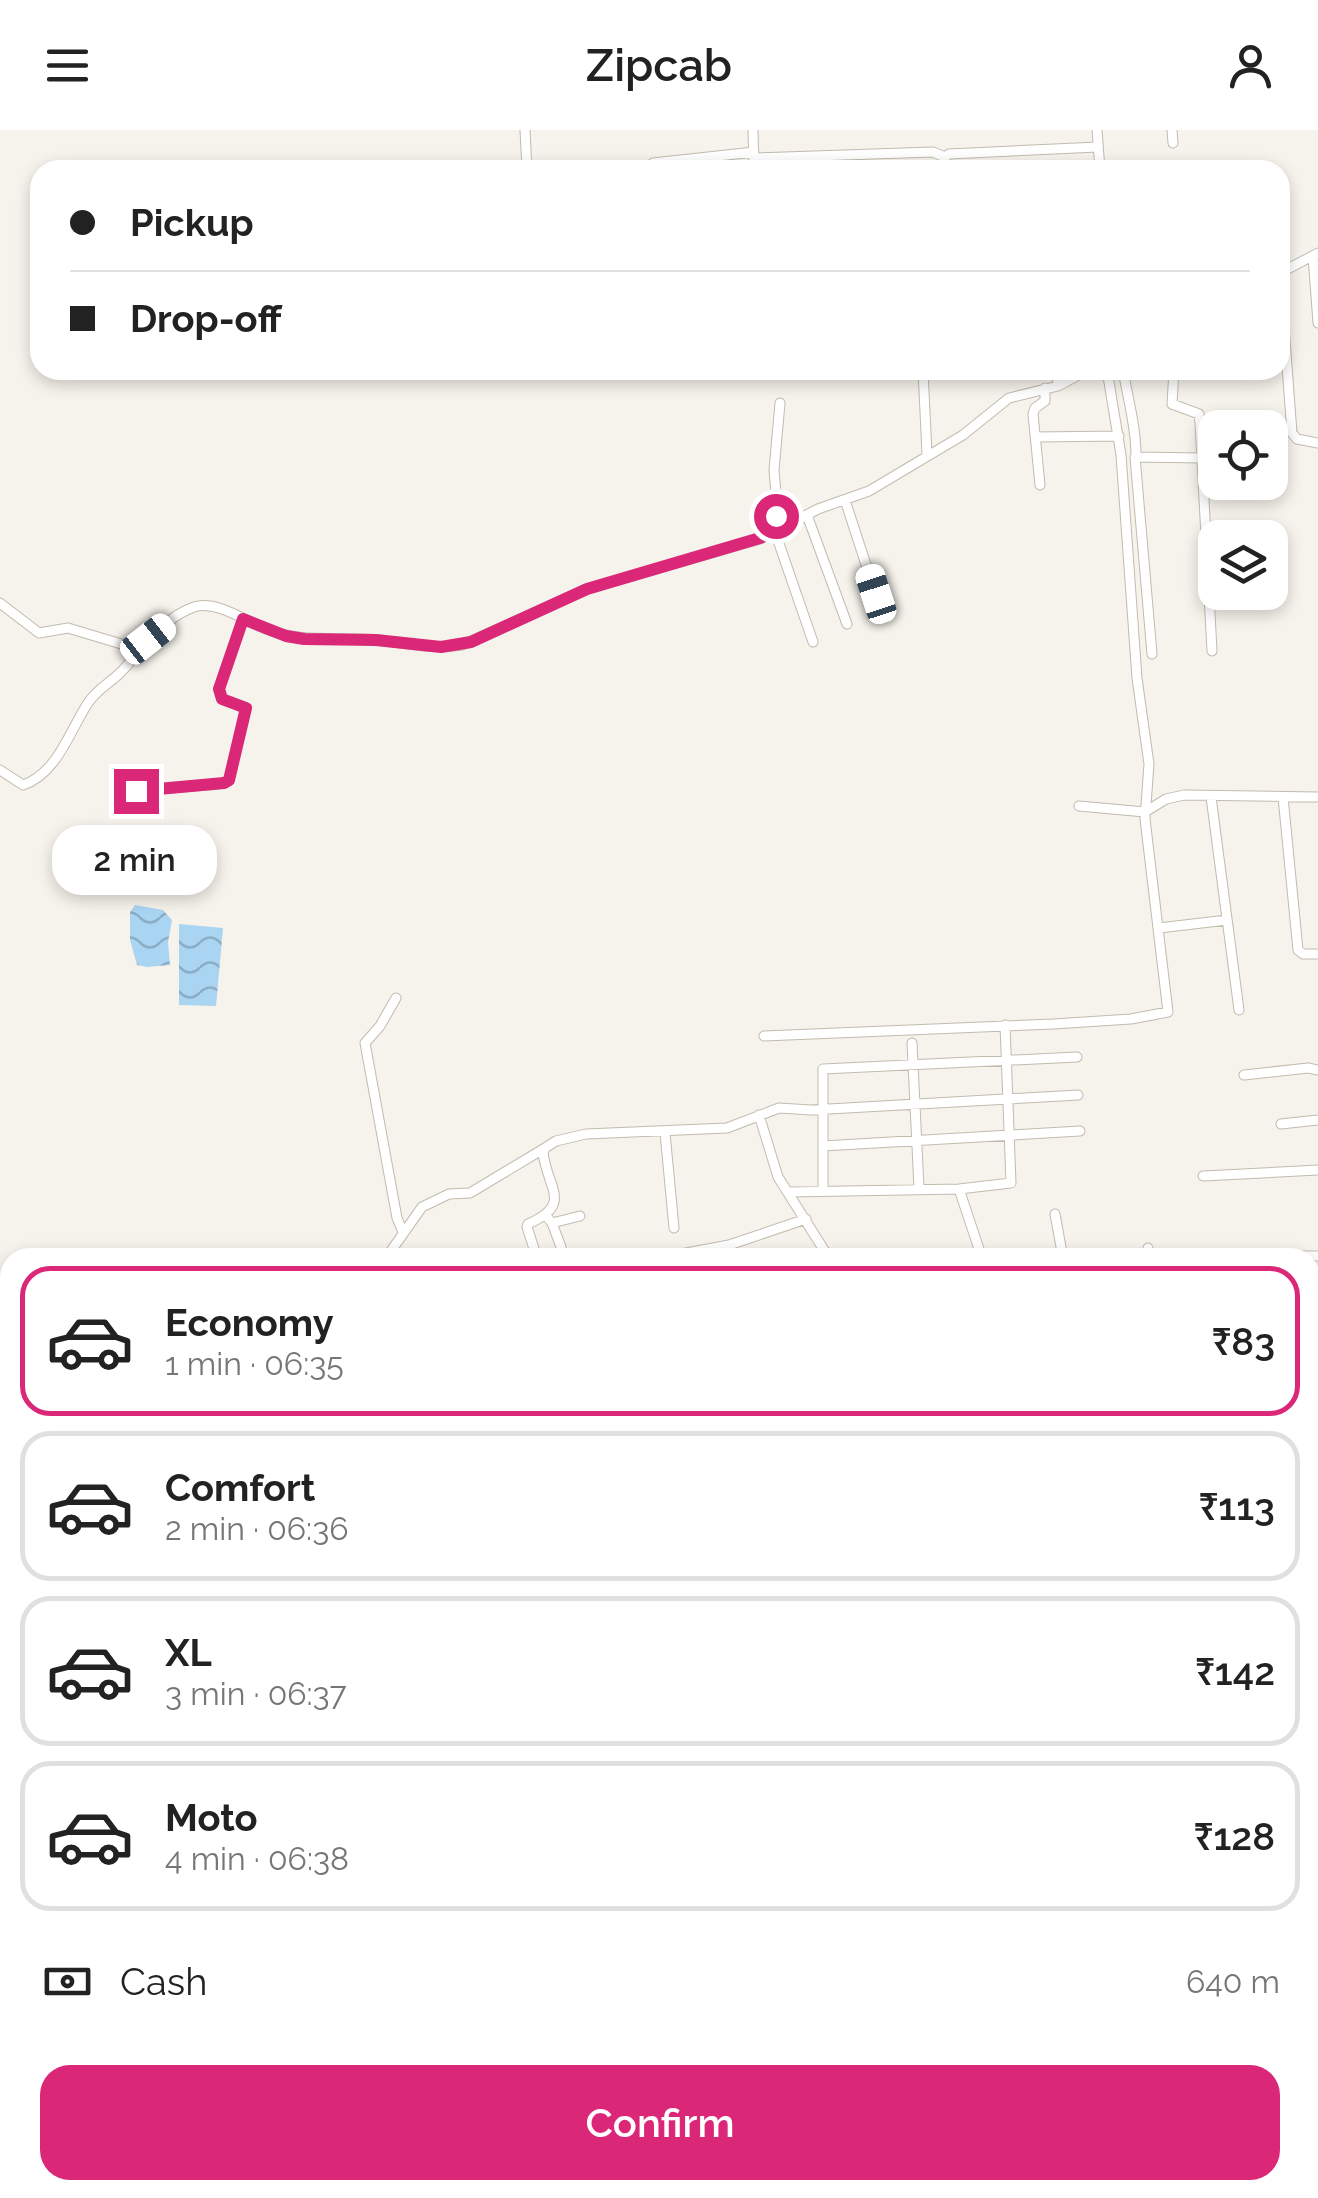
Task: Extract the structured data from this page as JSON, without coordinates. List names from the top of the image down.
{
  "page": {
    "header": "Zipcab",
    "banner": ["Pickup", "Drop-off"],
    "bubble": "2 min",
    "list": [
      {
        "name": "Economy",
        "note": "1 min · 06:35",
        "value": "₹83"
      },
      {
        "name": "Comfort",
        "note": "2 min · 06:36",
        "value": "₹113"
      },
      {
        "name": "XL",
        "note": "3 min · 06:37",
        "value": "₹142"
      },
      {
        "name": "Moto",
        "note": "4 min · 06:38",
        "value": "₹128"
      }
    ],
    "pay": ["Cash", "640 m"],
    "buttons": "Confirm"
  }
}
